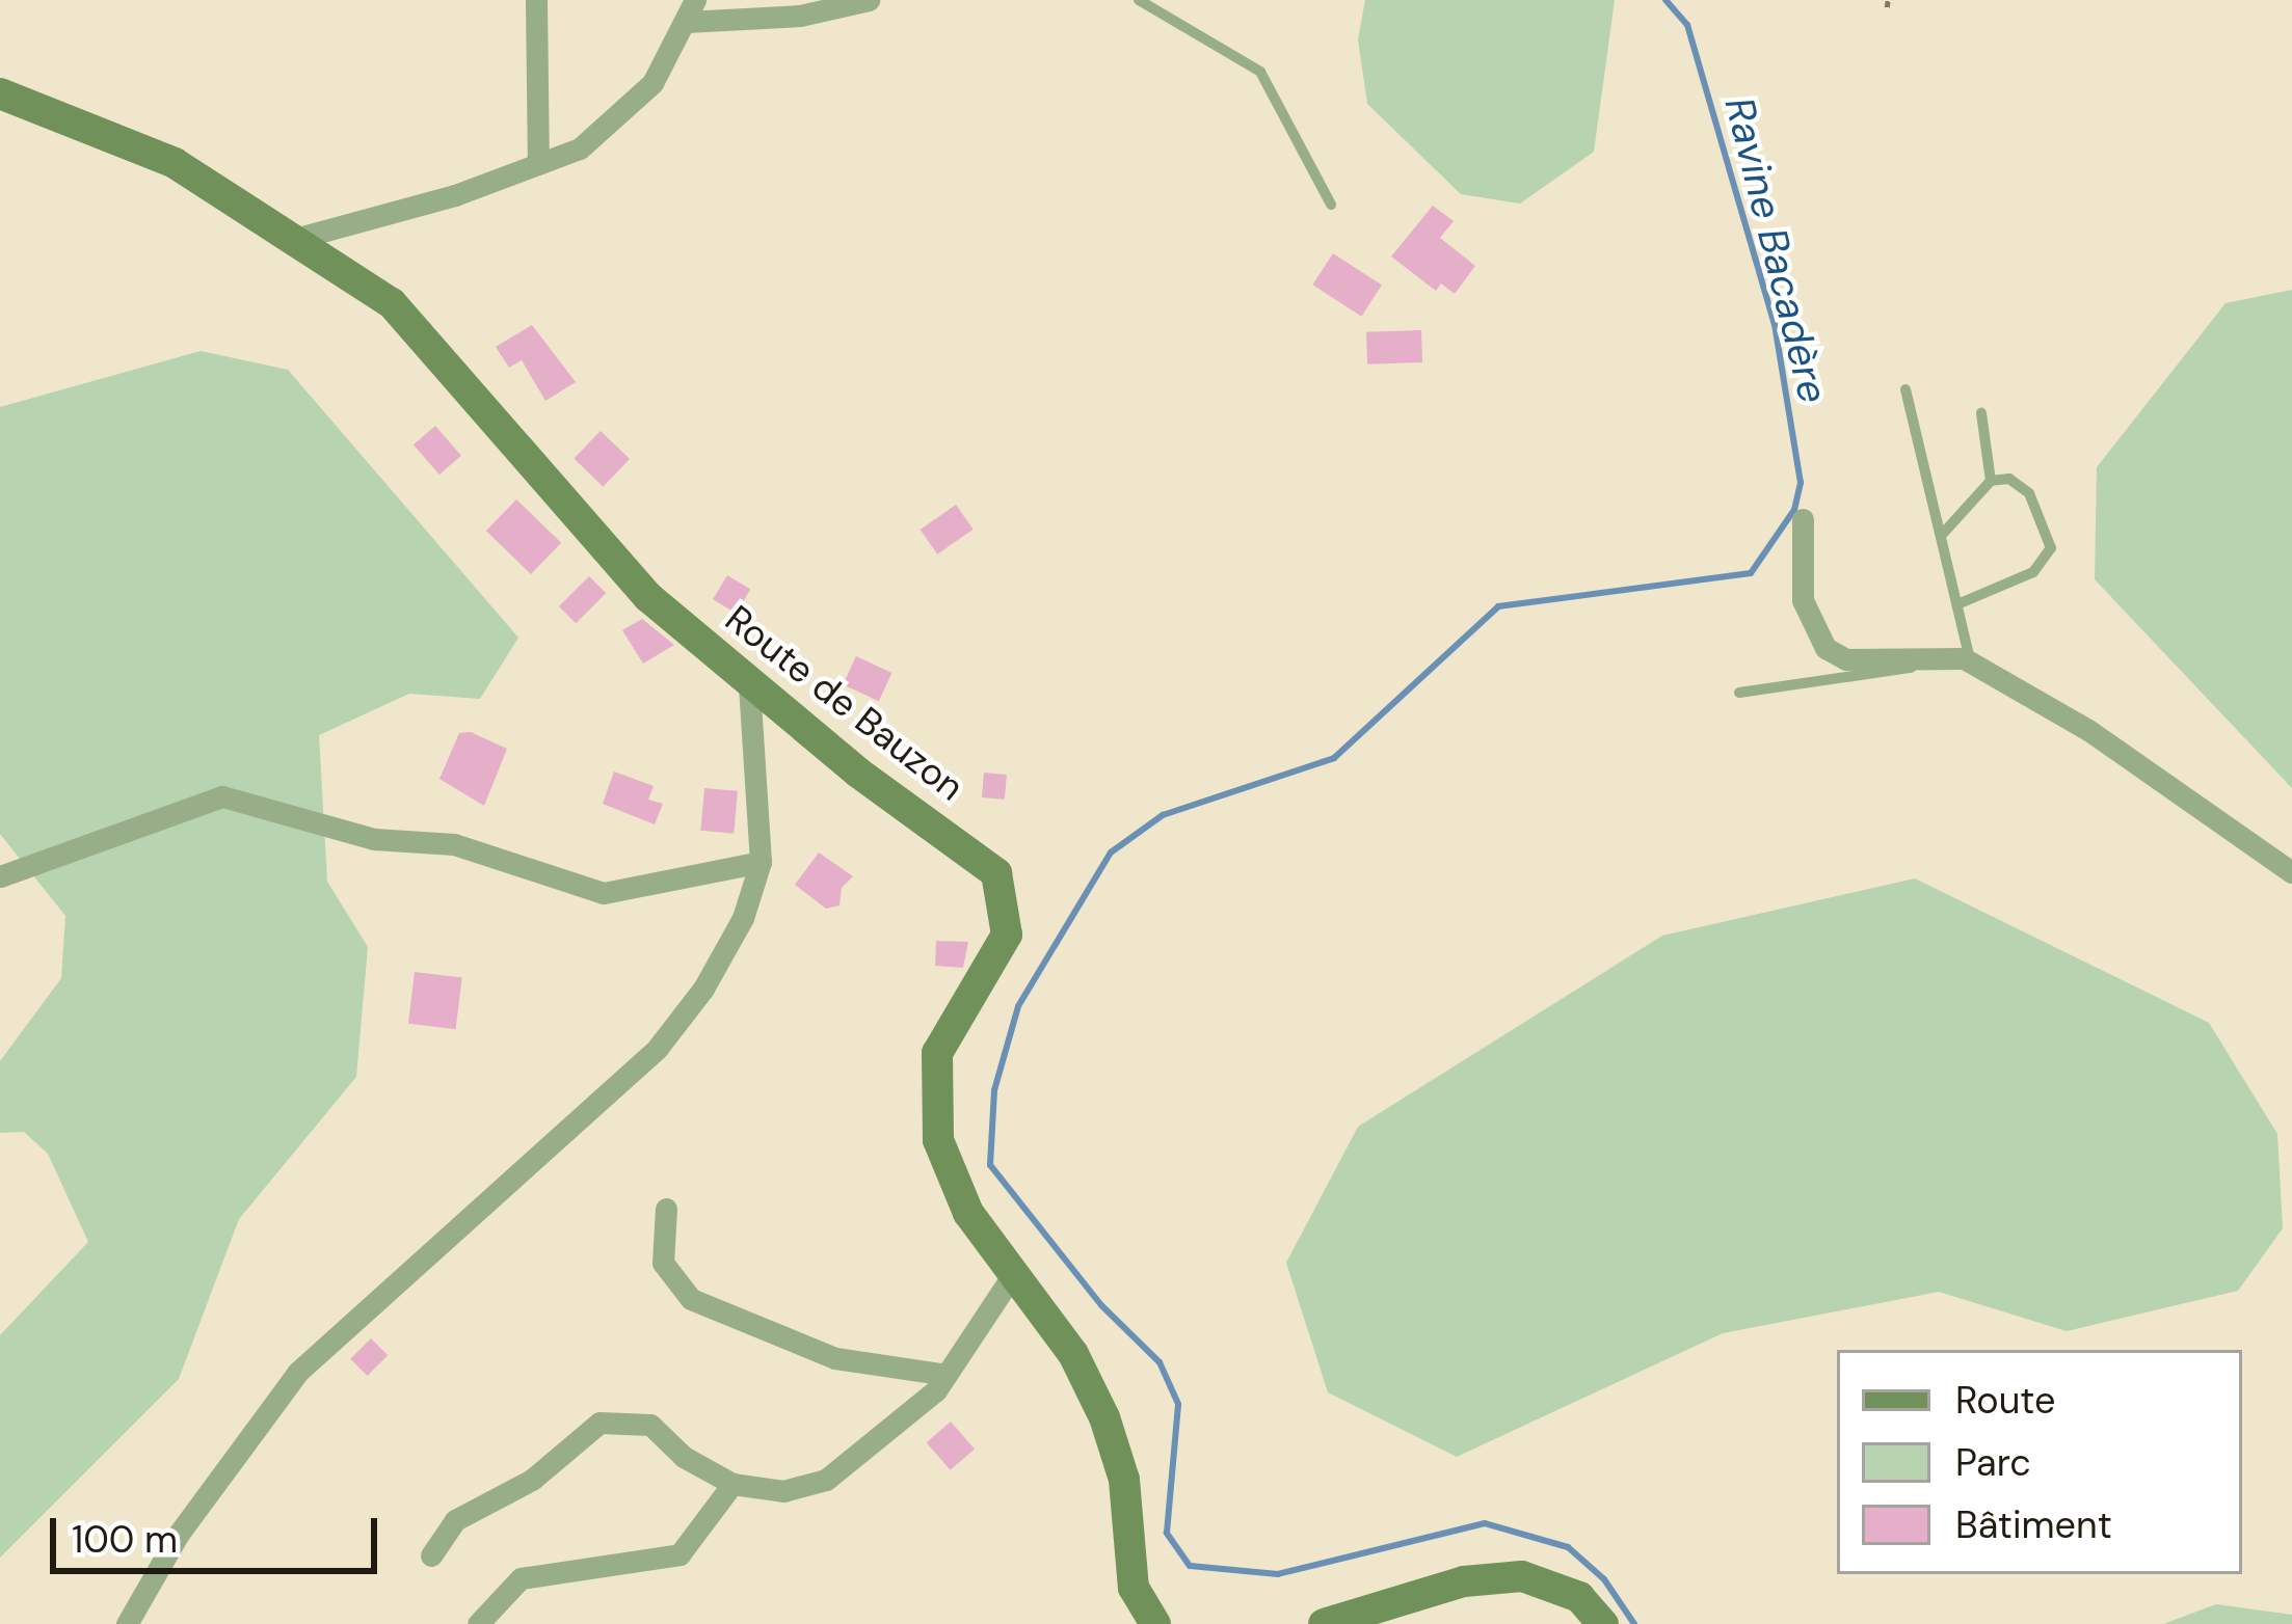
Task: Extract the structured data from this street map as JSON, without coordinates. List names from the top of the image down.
{
  "streets": {
    "street": ["Route de Bauzon"]
  },
  "water": ["Ravine Bacadère"],
  "legend": ["Route", "Parc", "Bâtiment"],
  "scale_bar": "100 m"
}
